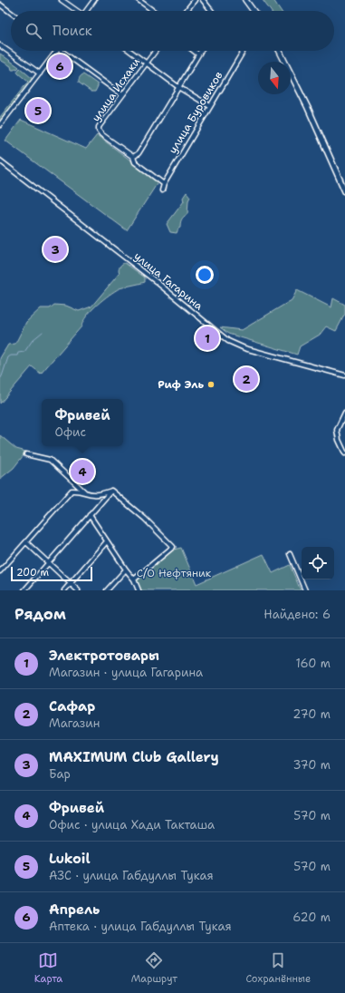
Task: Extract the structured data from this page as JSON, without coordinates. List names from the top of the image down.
{
  "streets": {
    "street": ["улица Исхаки", "улица Буровиков", "улица Гагарина"]
  },
  "crossings": [
    ["улица Исхаки", "улица Буровиков"]
  ],
  "parks": ["С/О Нефтяник"],
  "places": ["Риф Эль"],
  "scale_bar": "200 m",
  "north": "bottom",
  "page": {
    "search": "Поиск",
    "pins": [
      "6",
      "5",
      "3",
      "1",
      "2",
      "4"
    ],
    "popup": ["Фривей", "Офис"],
    "scale": "200 m",
    "heading": ["Рядом", "Найдено: 6"],
    "list": [
      {
        "mark": "1",
        "name": "Электротовары",
        "note": "Магазин · улица Гагарина",
        "value": "160 m"
      },
      {
        "mark": "2",
        "name": "Сафар",
        "note": "Магазин",
        "value": "270 m"
      },
      {
        "mark": "3",
        "name": "MAXIMUM Club Gallery",
        "note": "Бар",
        "value": "370 m"
      },
      {
        "mark": "4",
        "name": "Фривей",
        "note": "Офис · улица Хади Такташа",
        "value": "570 m"
      },
      {
        "mark": "5",
        "name": "Lukoil",
        "note": "АЗС · улица Габдуллы Тукая",
        "value": "570 m"
      },
      {
        "mark": "6",
        "name": "Апрель",
        "note": "Аптека · улица Габдуллы Тукая",
        "value": "620 m"
      }
    ],
    "nav": ["Карта", "Маршрут", "Сохранённые"]
  }
}
